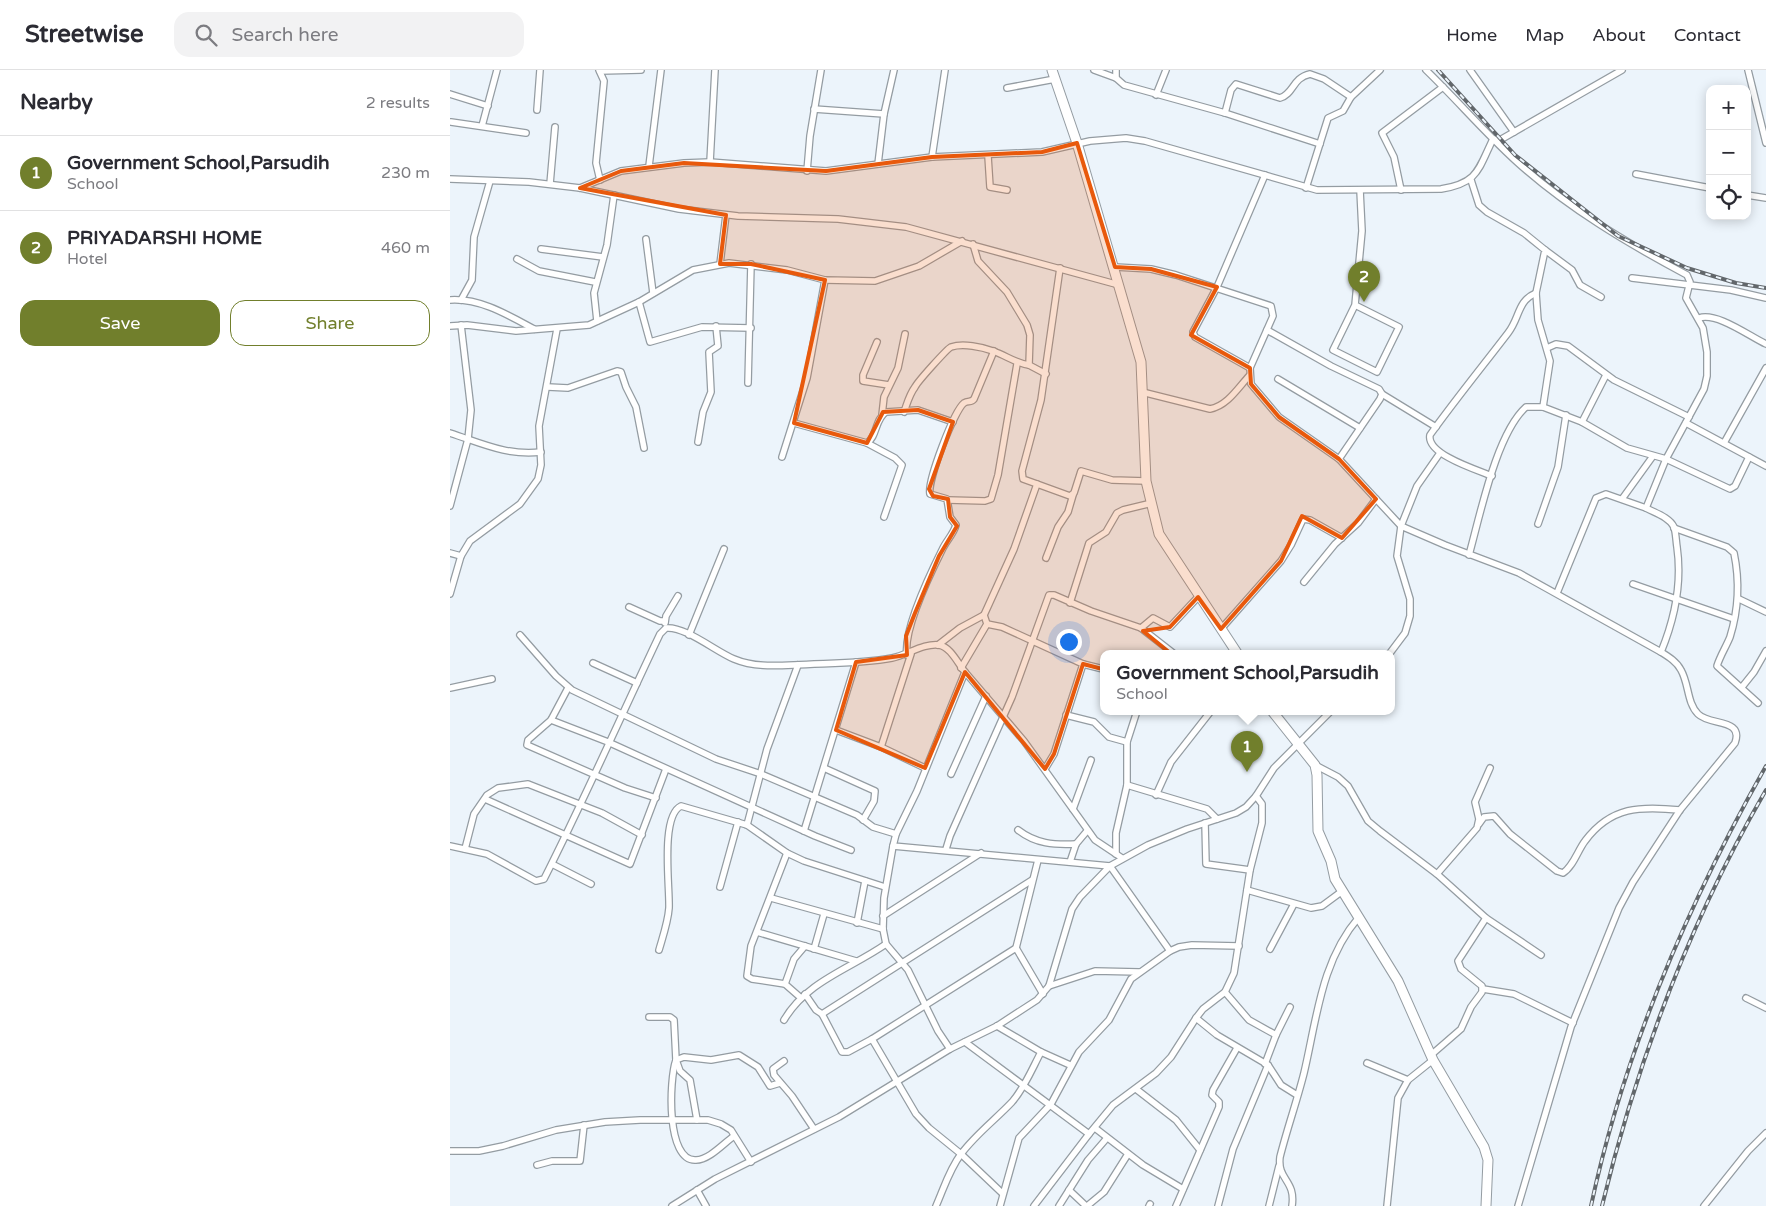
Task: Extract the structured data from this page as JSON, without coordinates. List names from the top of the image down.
{
  "page": {
    "header": "Streetwise",
    "search": "Search here",
    "nav": [
      "Home",
      "Map",
      "About",
      "Contact"
    ],
    "heading": ["Nearby", "2 results"],
    "map_buttons": ["+", "−"],
    "list": [
      {
        "mark": "1",
        "name": "Government School,Parsudih",
        "note": "School",
        "value": "230 m"
      },
      {
        "mark": "2",
        "name": "PRIYADARSHI HOME",
        "note": "Hotel",
        "value": "460 m"
      }
    ],
    "pins": ["2", "1"],
    "buttons": ["Save", "Share"],
    "popup": ["Government School,Parsudih", "School"]
  }
}
